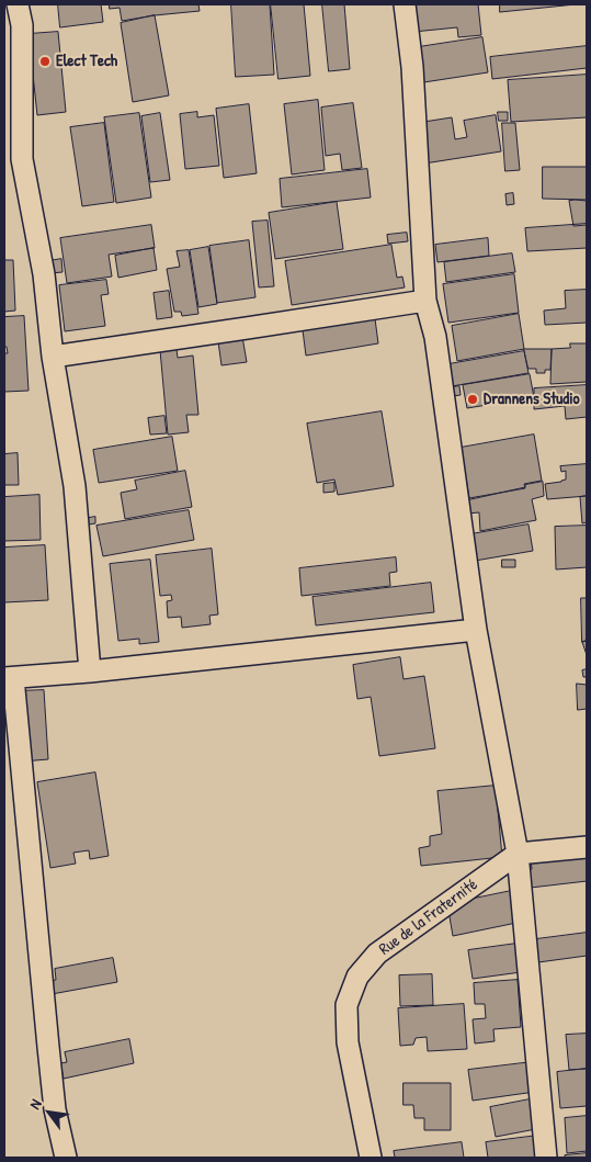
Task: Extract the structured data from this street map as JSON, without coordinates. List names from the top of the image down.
{
  "streets": {
    "street": ["Rue de la Fraternité"]
  },
  "places": ["Elect Tech", "Drannens Studio"],
  "north": "top left"
}
